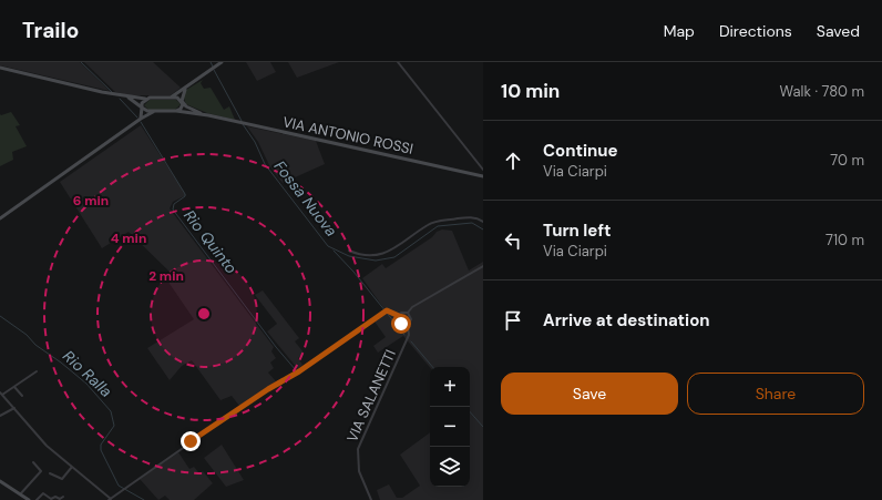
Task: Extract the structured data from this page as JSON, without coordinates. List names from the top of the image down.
{
  "streets": {
    "main road": ["VIA ANTONIO ROSSI"],
    "street": ["VIA SALANETTI"]
  },
  "water": ["Fossa Nuova", "Rio Quinto", "Rio Ralla"],
  "page": {
    "header": "Trailo",
    "nav": ["Map", "Directions", "Saved"],
    "heading": ["10 min", "Walk · 780 m"],
    "list": [
      ["Continue", "Via Ciarpi", "70 m"],
      ["Turn left", "Via Ciarpi", "710 m"],
      "Arrive at destination"
    ],
    "buttons": ["Save", "Share"],
    "map_buttons": ["+", "−"]
  },
  "rings": ["6 min", "4 min", "2 min"]
}
